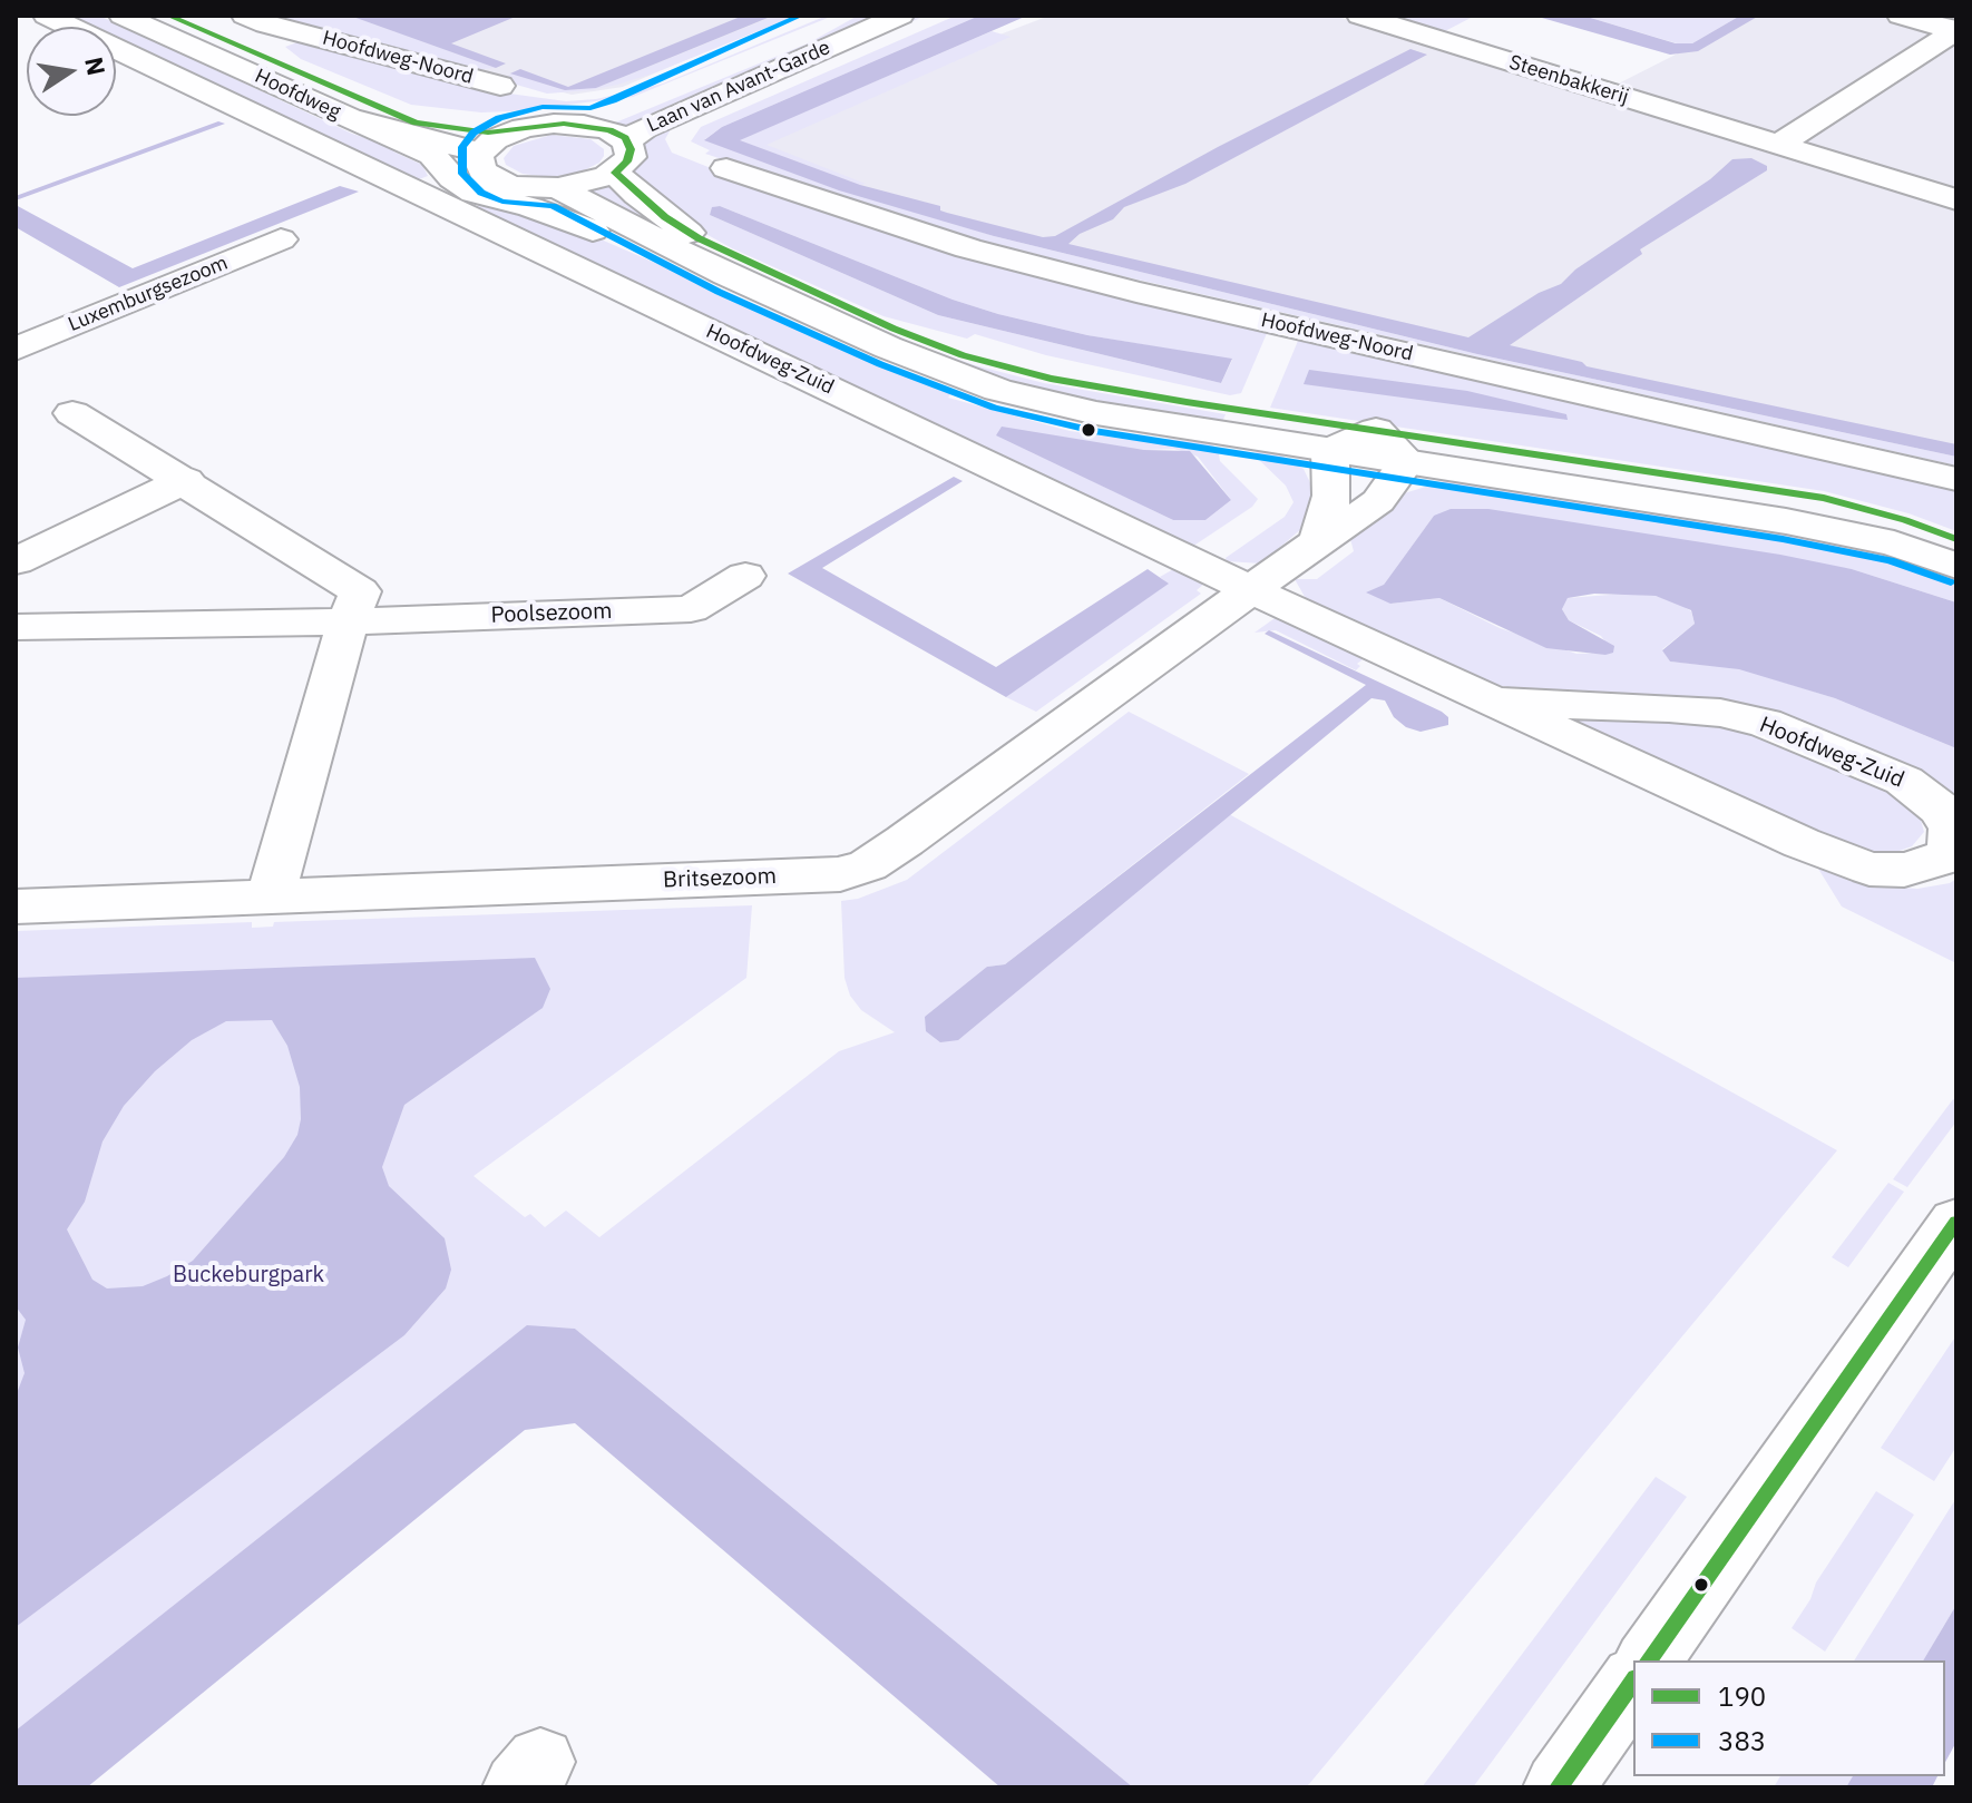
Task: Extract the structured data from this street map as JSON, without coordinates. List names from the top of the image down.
{
  "streets": {
    "street": [
      "Hoofdweg-Noord",
      "Steenbakkerij",
      "Laan van Avant-Garde",
      "Hoofdweg",
      "Luxemburgsezoom",
      "Hoofdweg-Zuid",
      "Poolsezoom",
      "Britsezoom"
    ]
  },
  "crossings": [
    ["Hoofdweg-Zuid", "Britsezoom"]
  ],
  "parks": ["Buckeburgpark"],
  "lines": ["transit line 190", "transit line 383"],
  "legend": ["190", "383"],
  "north": "right"
}
